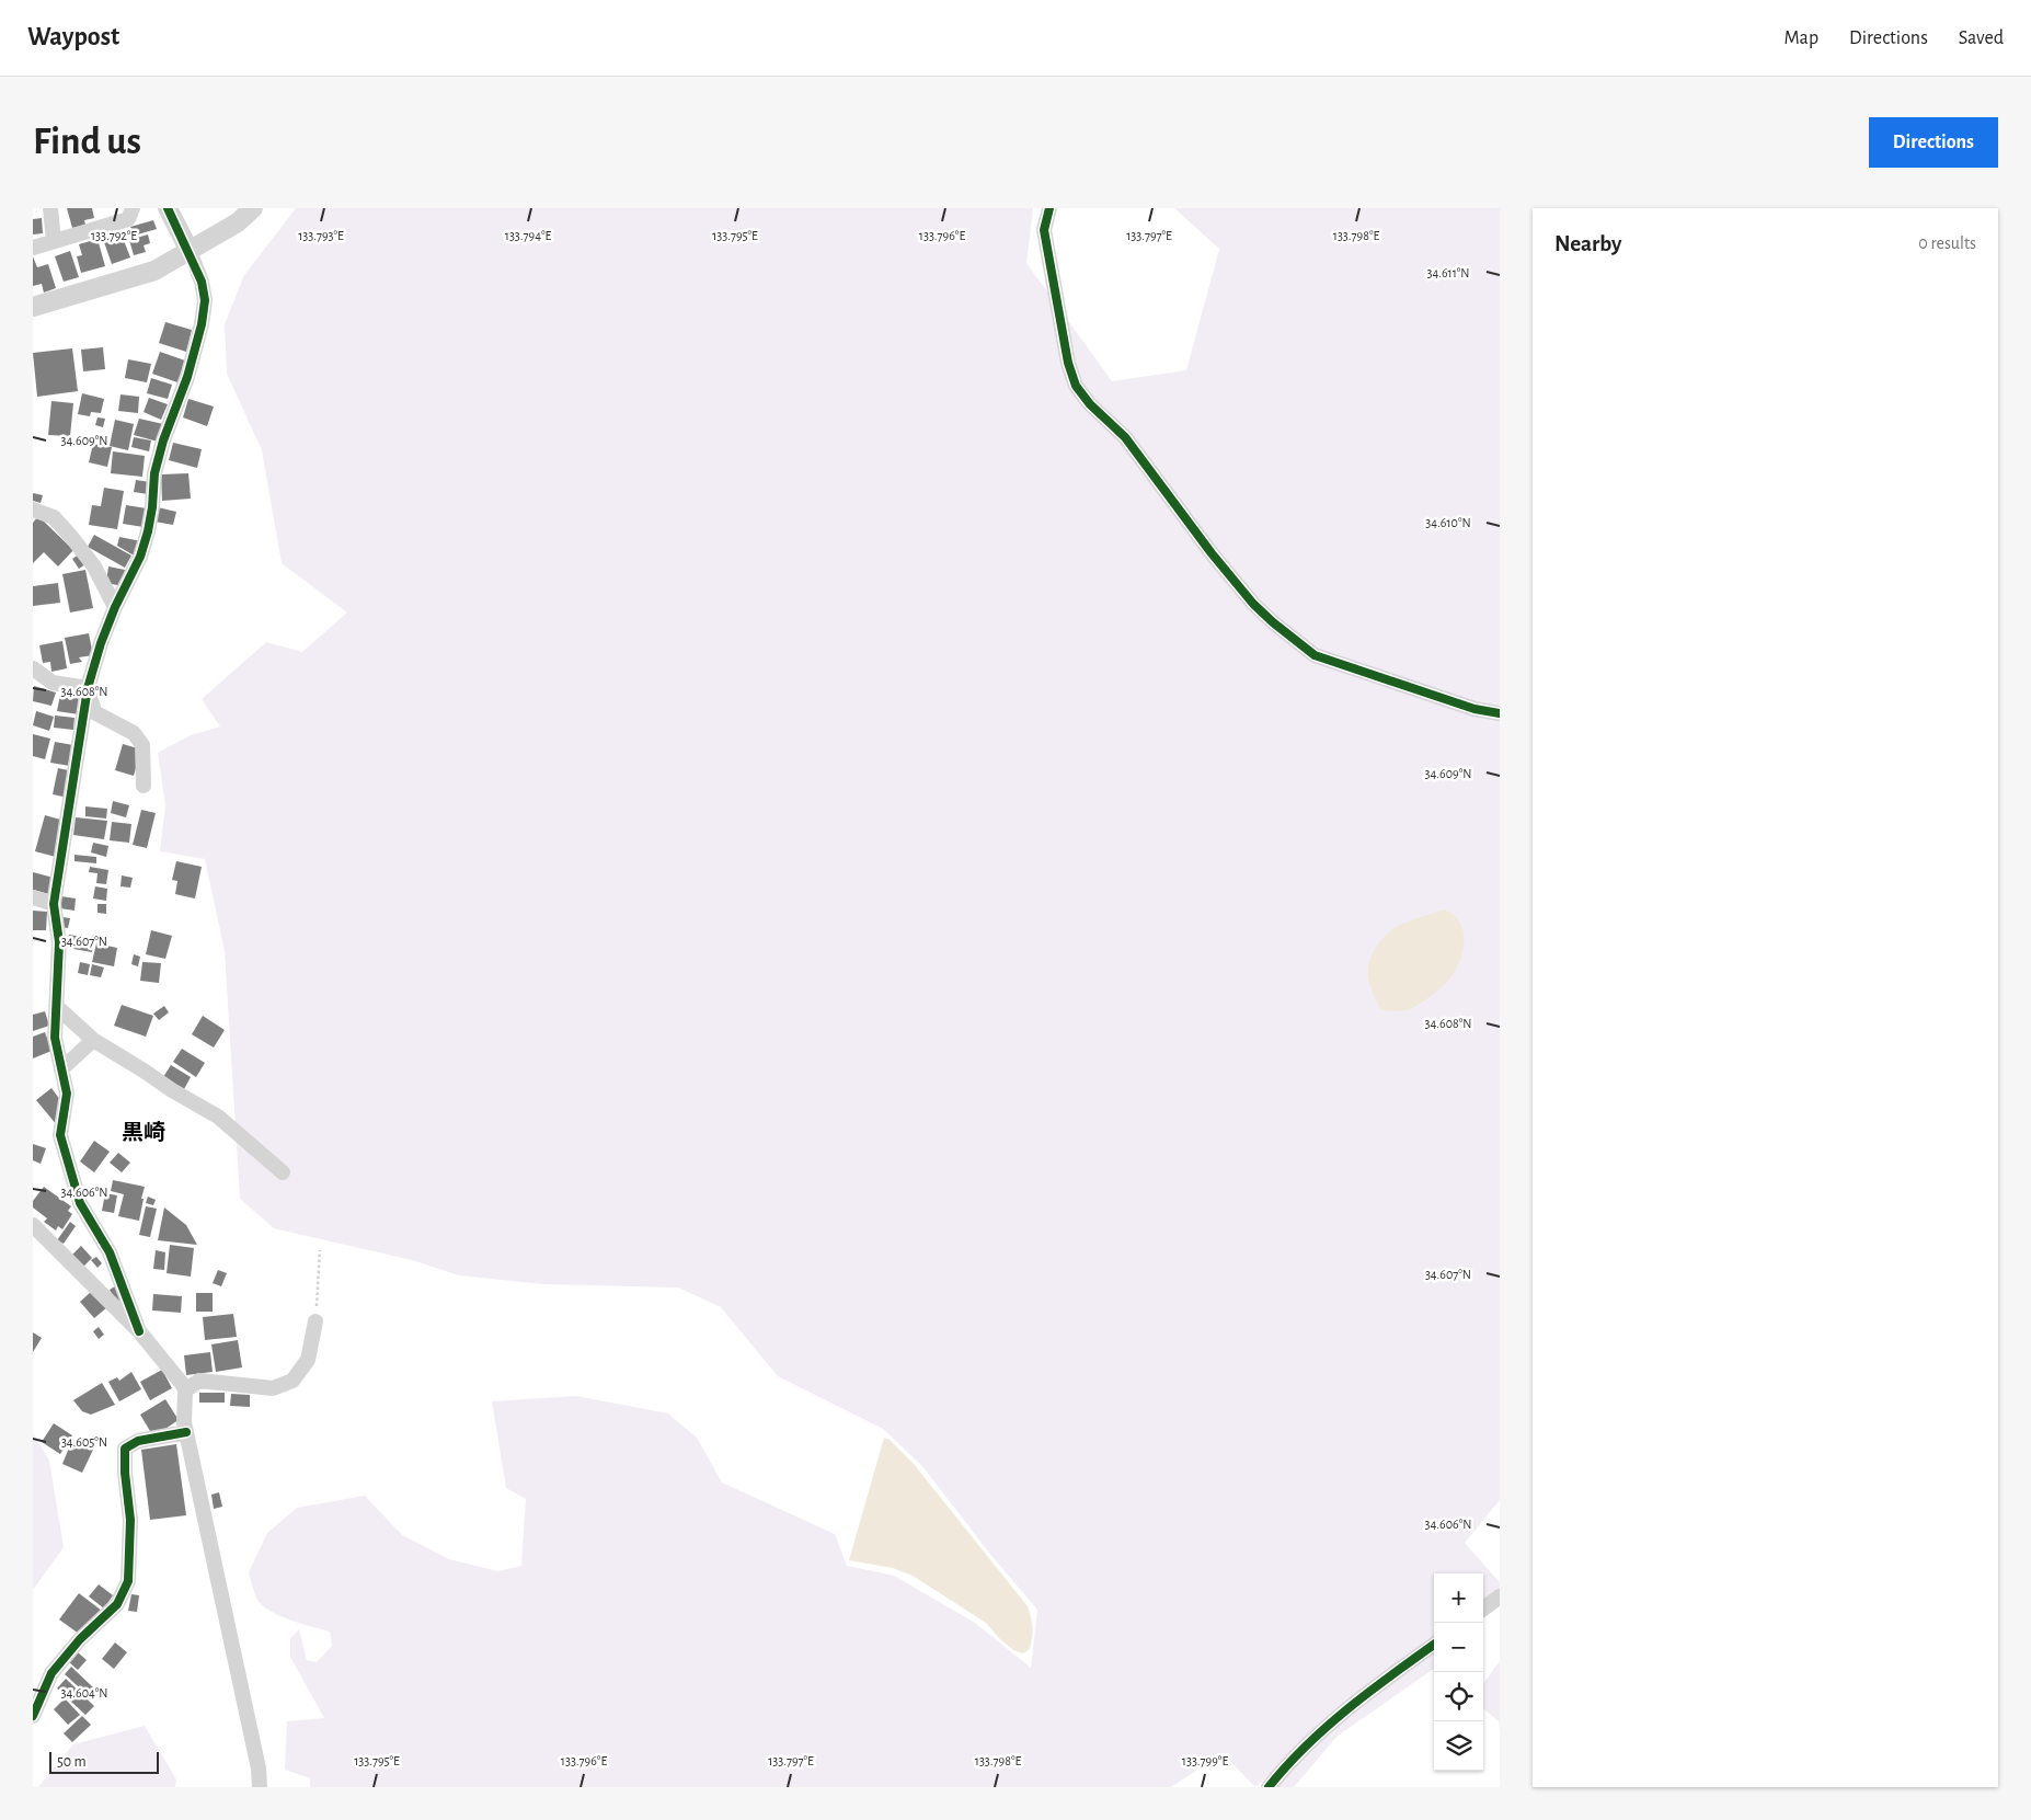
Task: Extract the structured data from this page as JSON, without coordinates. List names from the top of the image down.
{
  "districts": ["黒崎"],
  "scale_bar": "50 m",
  "page": {
    "header": "Waypost",
    "nav": ["Map", "Directions", "Saved"],
    "buttons": "Directions",
    "title": "Find us",
    "heading": ["Nearby", "0 results"],
    "map_buttons": ["+", "−"],
    "scale": "50 m"
  },
  "coordinates": [
    "133.792°E",
    "133.793°E",
    "133.798°E",
    "133.794°E",
    "133.795°E",
    "133.796°E",
    "133.797°E",
    "34.611°N",
    "34.609°N",
    "34.610°N",
    "34.608°N",
    "34.607°N",
    "34.606°N",
    "34.605°N",
    "34.604°N",
    "133.799°E"
  ]
}
